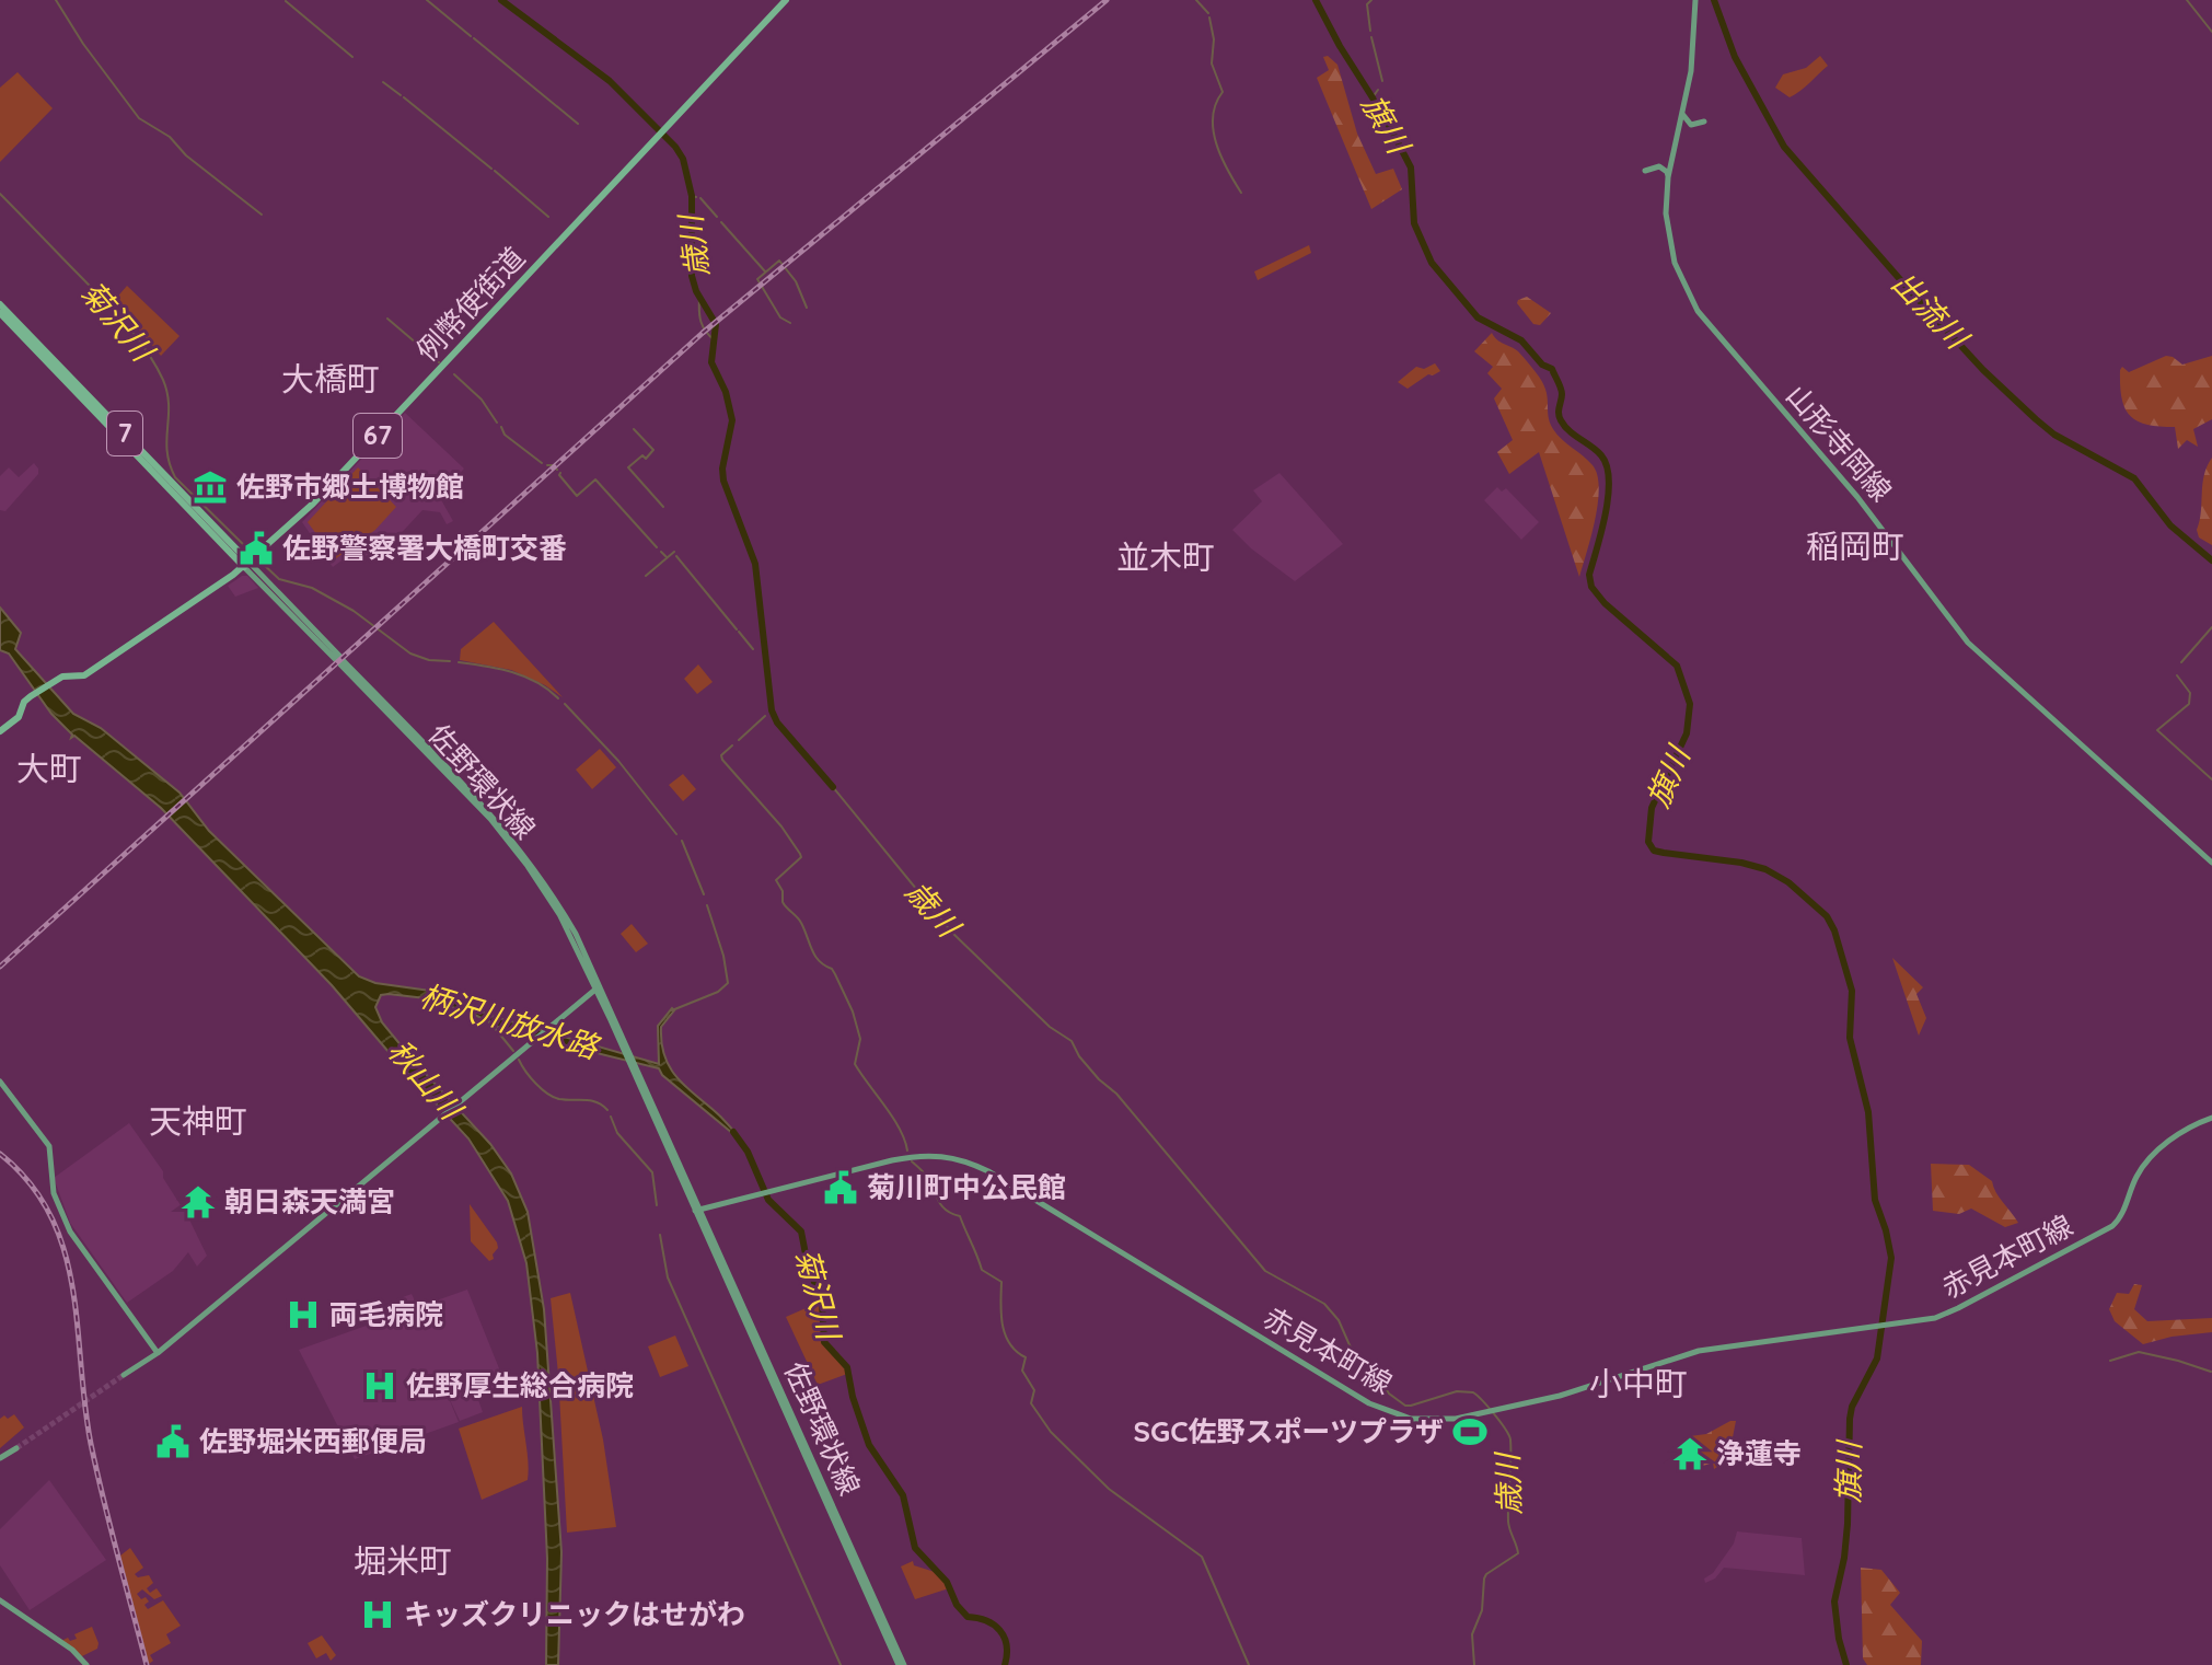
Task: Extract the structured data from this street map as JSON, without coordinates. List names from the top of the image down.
{
  "streets": {
    "main road": [
      "例幣使街道",
      "7",
      "67",
      "山形寺岡線",
      "佐野環状線",
      "赤見本町線"
    ]
  },
  "crossings": [
    ["例幣使街道", "7"],
    ["例幣使街道", "佐野環状線"],
    ["7", "佐野環状線"],
    ["佐野環状線", "赤見本町線"]
  ],
  "districts": [
    "大橋町",
    "稲岡町",
    "並木町",
    "大町",
    "天神町",
    "小中町",
    "堀米町"
  ],
  "water": [
    "旗川",
    "歳川",
    "出流川",
    "菊沢川",
    "柄沢川放水路",
    "秋山川"
  ],
  "places": {
    "museum": ["佐野市郷土博物館"],
    "public building": ["佐野警察署大橋町交番", "菊川町中公民館", "佐野堀米西郵便局"],
    "temple": ["朝日森天満宮", "浄蓮寺"],
    "hospital": ["両毛病院", "佐野厚生総合病院", "キッズクリニックはせがわ"],
    "sports": ["SGC佐野スポーツプラザ"]
  }
}
